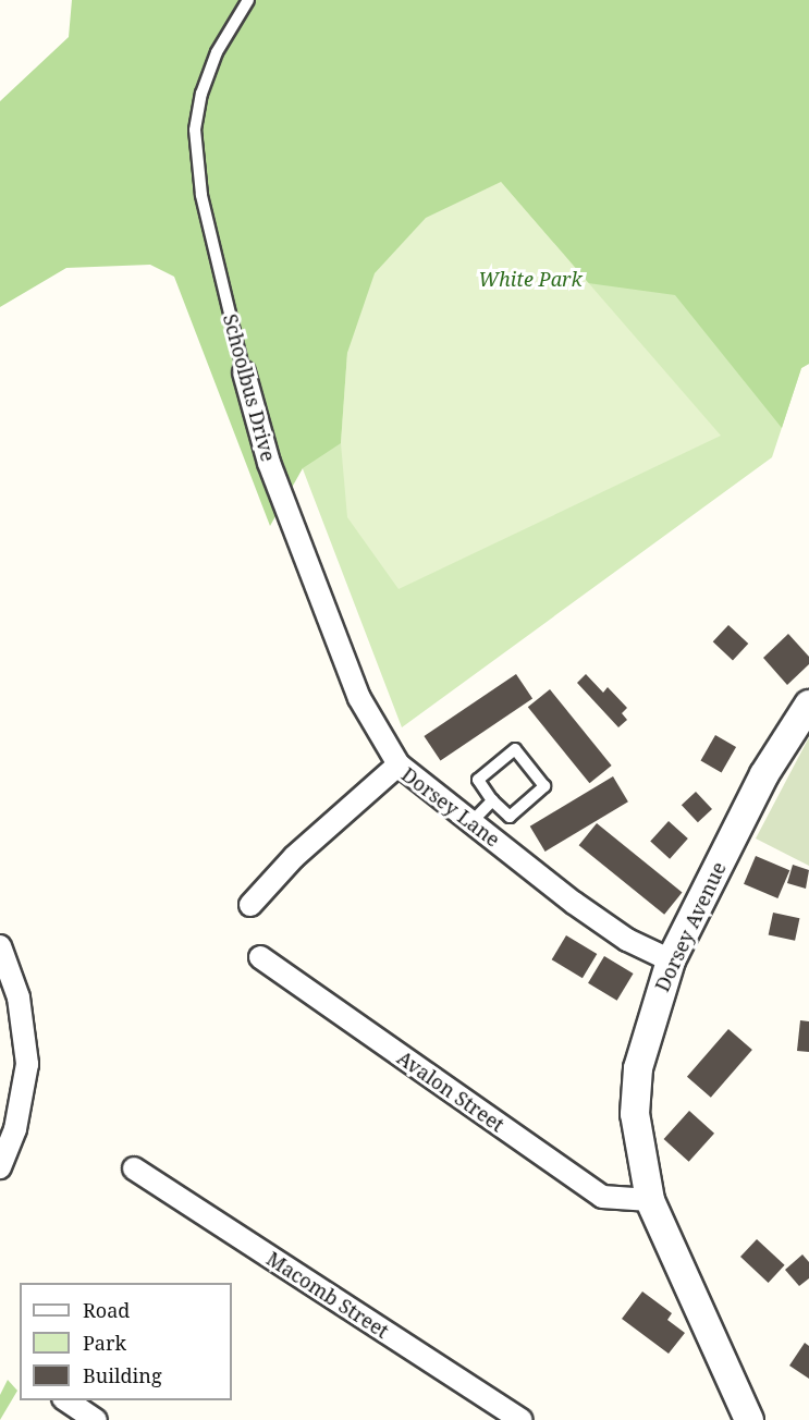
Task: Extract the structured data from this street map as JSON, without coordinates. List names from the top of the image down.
{
  "streets": {
    "street": [
      "Schoolbus Drive",
      "Dorsey Lane",
      "Dorsey Avenue",
      "Avalon Street",
      "Macomb Street"
    ]
  },
  "crossings": [
    ["Schoolbus Drive", "Dorsey Lane"],
    ["Dorsey Lane", "Dorsey Avenue"],
    ["Dorsey Avenue", "Avalon Street"]
  ],
  "parks": ["White Park"],
  "legend": ["Road", "Park", "Building"]
}
